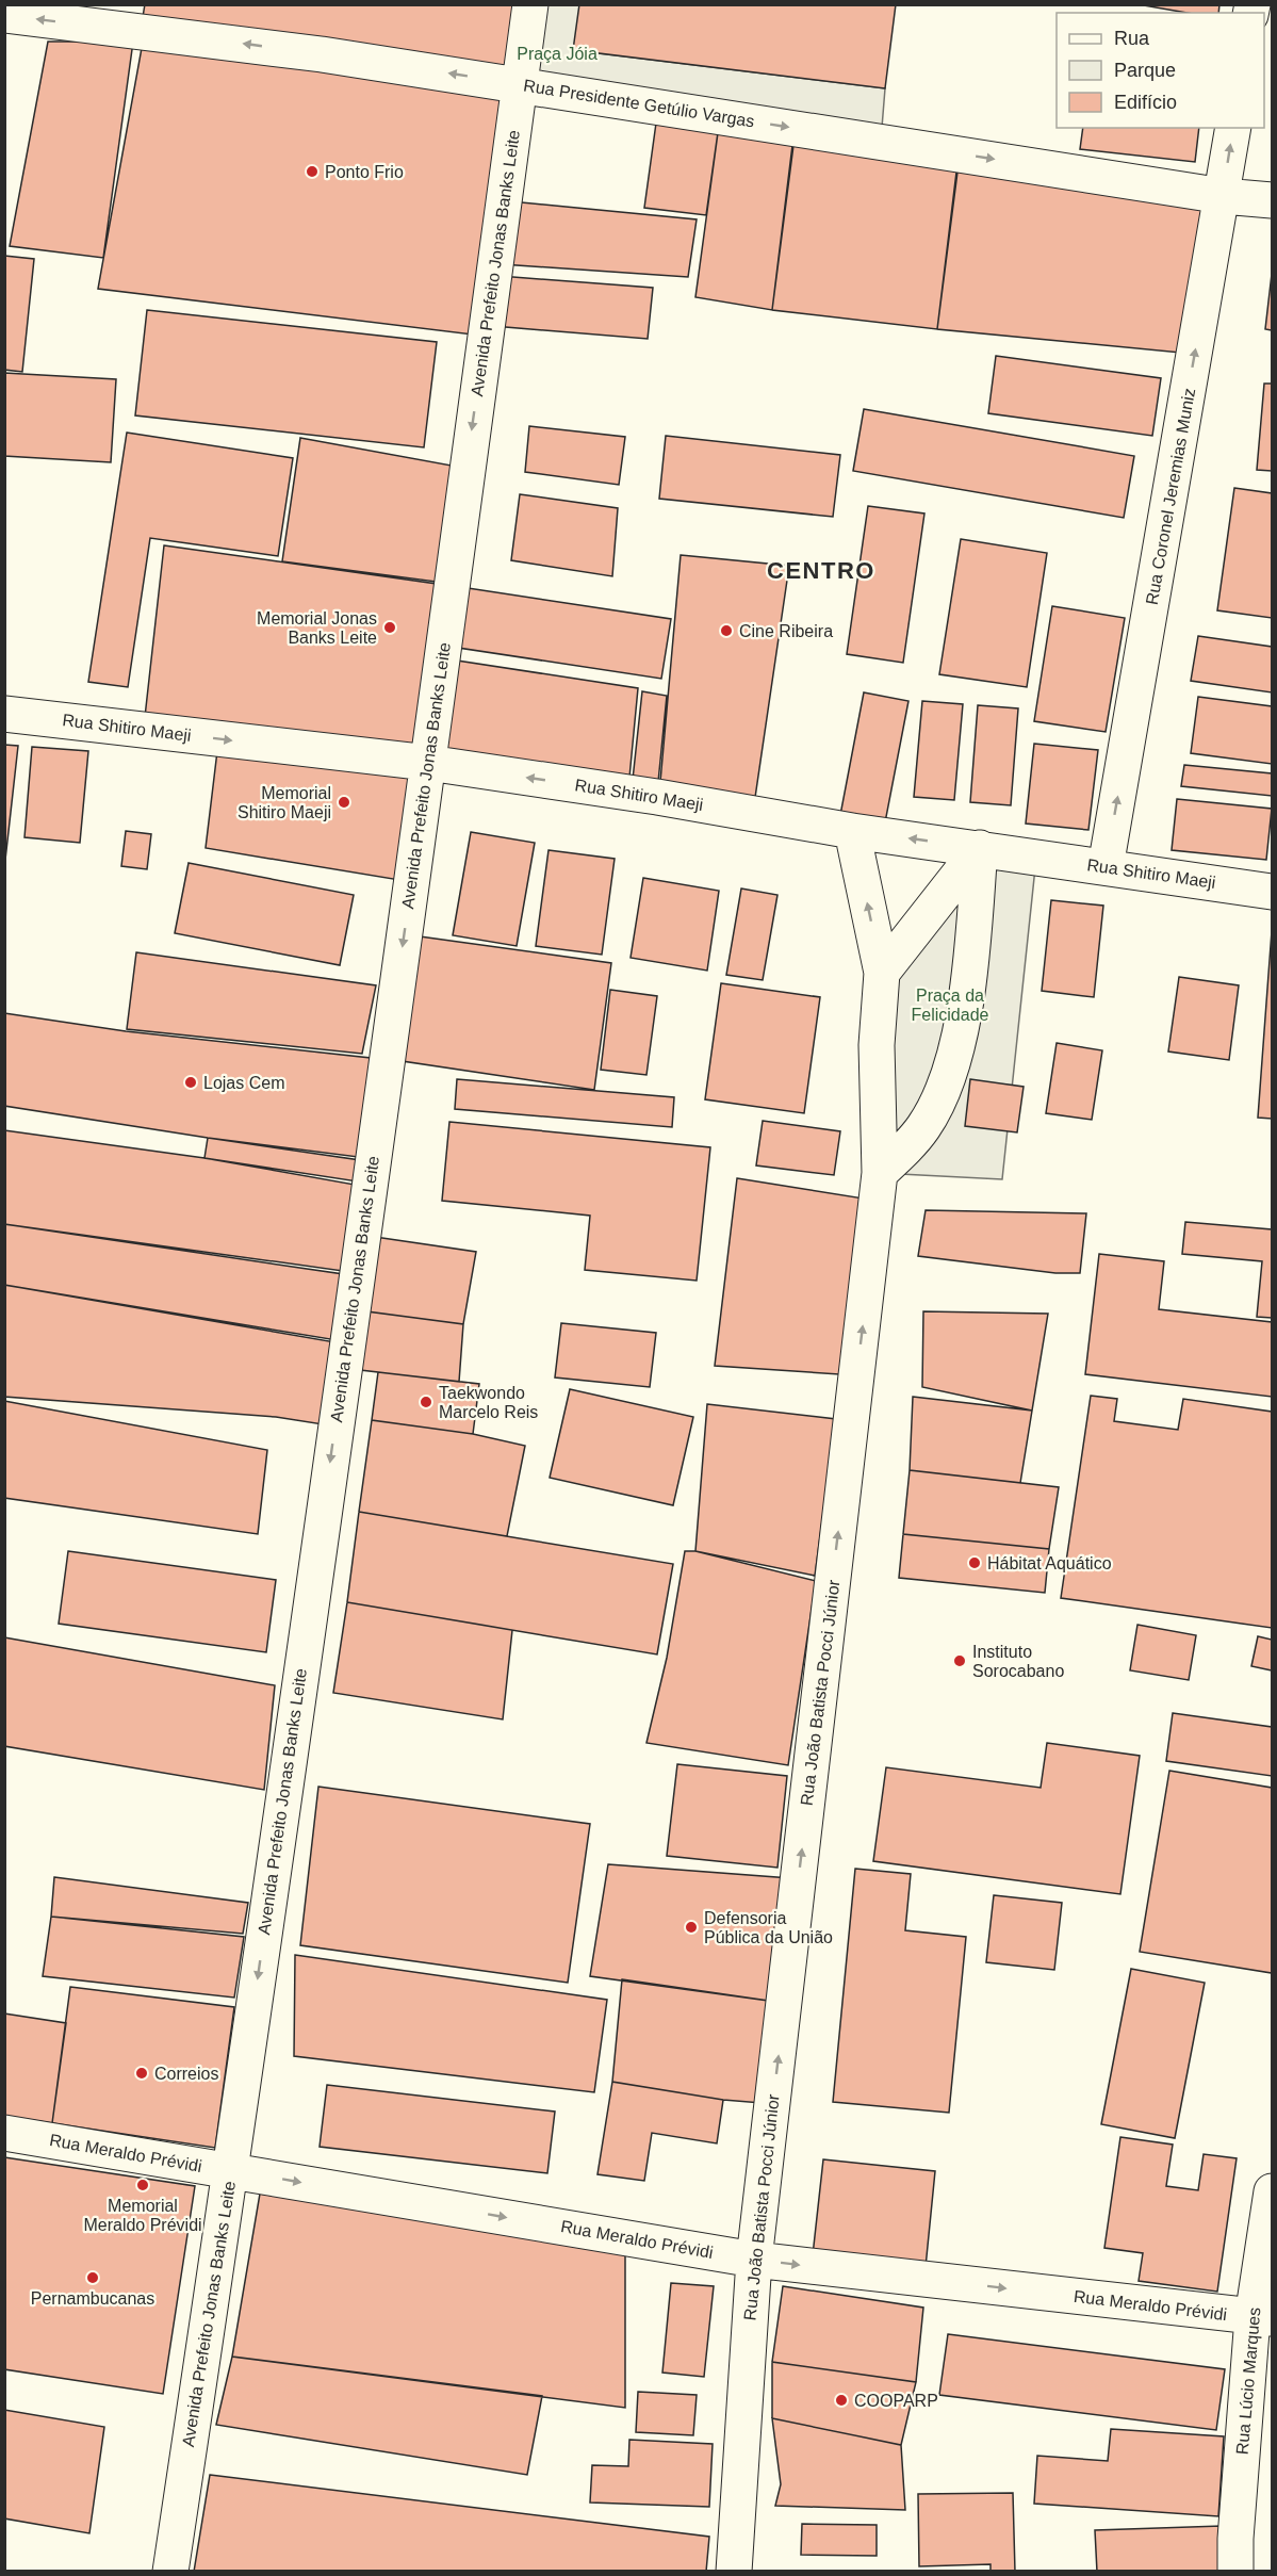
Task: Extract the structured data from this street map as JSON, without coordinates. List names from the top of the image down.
{
  "streets": {
    "street": [
      "Rua Presidente Getúlio Vargas",
      "Avenida Prefeito Jonas Banks Leite",
      "Rua Coronel Jeremias Muniz",
      "Rua Shitiro Maeji",
      "Rua João Batista Pocci Júnior",
      "Rua Meraldo Prévidi",
      "Rua Lúcio Marques"
    ]
  },
  "crossings": [
    ["Rua Presidente Getúlio Vargas", "Avenida Prefeito Jonas Banks Leite"],
    ["Rua Presidente Getúlio Vargas", "Rua Coronel Jeremias Muniz"],
    ["Avenida Prefeito Jonas Banks Leite", "Rua Shitiro Maeji"],
    ["Avenida Prefeito Jonas Banks Leite", "Rua Meraldo Prévidi"],
    ["Rua Coronel Jeremias Muniz", "Rua Shitiro Maeji"],
    ["Rua Shitiro Maeji", "Rua João Batista Pocci Júnior"],
    ["Rua João Batista Pocci Júnior", "Rua Meraldo Prévidi"],
    ["Rua Meraldo Prévidi", "Rua Lúcio Marques"]
  ],
  "one_way": [
    "Avenida Prefeito Jonas Banks Leite",
    "Rua Coronel Jeremias Muniz",
    "Rua João Batista Pocci Júnior",
    "Rua Meraldo Prévidi"
  ],
  "districts": ["CENTRO"],
  "parks": ["Praça Jóia", "Praça da Felicidade"],
  "places": [
    "Ponto Frio",
    "Memorial Jonas Banks Leite",
    "Cine Ribeira",
    "Memorial Shitiro Maeji",
    "Lojas Cem",
    "Taekwondo Marcelo Reis",
    "Hábitat Aquático",
    "Instituto Sorocabano",
    "Defensoria Pública da União",
    "Correios",
    "Memorial Meraldo Prévidi",
    "Pernambucanas",
    "COOPARP"
  ],
  "legend": ["Rua", "Parque", "Edifício"]
}
